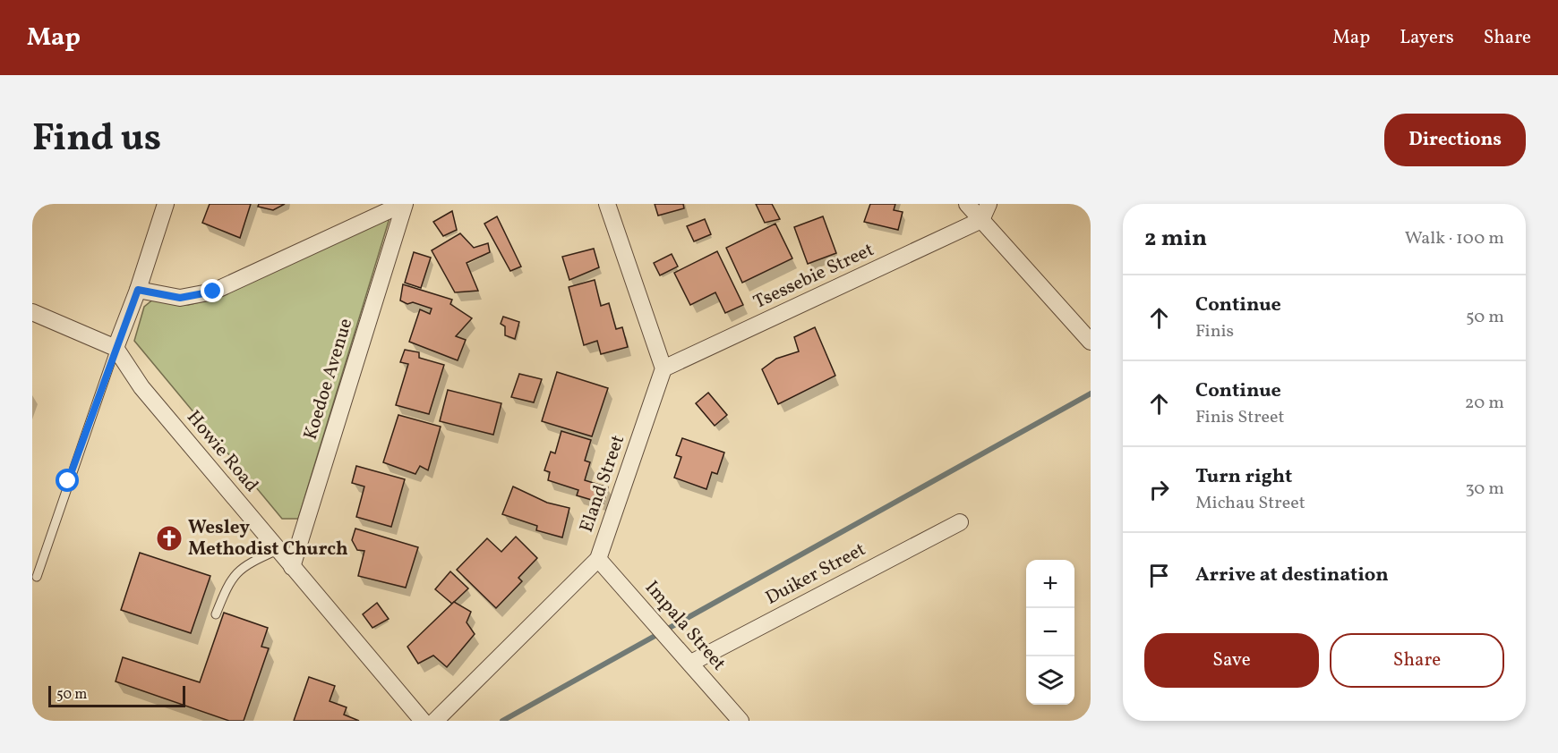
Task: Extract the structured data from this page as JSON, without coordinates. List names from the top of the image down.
{
  "streets": {
    "street": [
      "Tsessebie Street",
      "Koedoe Avenue",
      "Howie Road",
      "Eland Street",
      "Duiker Street",
      "Impala Street"
    ]
  },
  "crossings": [
    ["Tsessebie Street", "Eland Street"],
    ["Koedoe Avenue", "Howie Road"],
    ["Eland Street", "Impala Street"],
    ["Duiker Street", "Impala Street"]
  ],
  "places": {
    "church": ["Wesley Methodist Church"]
  },
  "scale_bar": "50 m",
  "page": {
    "header": "Map",
    "nav": ["Map", "Layers", "Share"],
    "title": "Find us",
    "buttons": [
      "Directions",
      ["Save", "Share"]
    ],
    "heading": ["2 min", "Walk · 100 m"],
    "list": [
      ["Continue", "Finis", "50 m"],
      ["Continue", "Finis Street", "20 m"],
      ["Turn right", "Michau Street", "30 m"],
      "Arrive at destination"
    ],
    "map_buttons": ["+", "−"],
    "scale": "50 m"
  }
}
